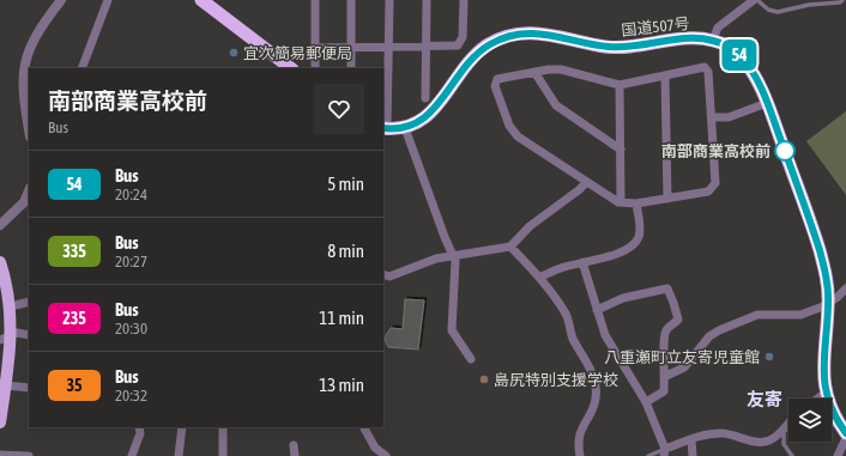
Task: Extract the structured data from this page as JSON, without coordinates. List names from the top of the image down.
{
  "streets": {
    "highway": ["国道507号"]
  },
  "districts": ["友寄"],
  "places": [
    "宜次簡易郵便局",
    "南部商業高校前",
    "八重瀬町立友寄児童館",
    "島尻特別支援学校"
  ],
  "lines": ["bus line 54"],
  "page": {
    "on_map": "54",
    "heading": ["南部商業高校前", "Bus"],
    "list": [
      {
        "mark": "54",
        "name": "Bus",
        "note": "20:24",
        "value": "5 min"
      },
      {
        "mark": "335",
        "name": "Bus",
        "note": "20:27",
        "value": "8 min"
      },
      {
        "mark": "235",
        "name": "Bus",
        "note": "20:30",
        "value": "11 min"
      },
      {
        "mark": "35",
        "name": "Bus",
        "note": "20:32",
        "value": "13 min"
      }
    ]
  }
}
